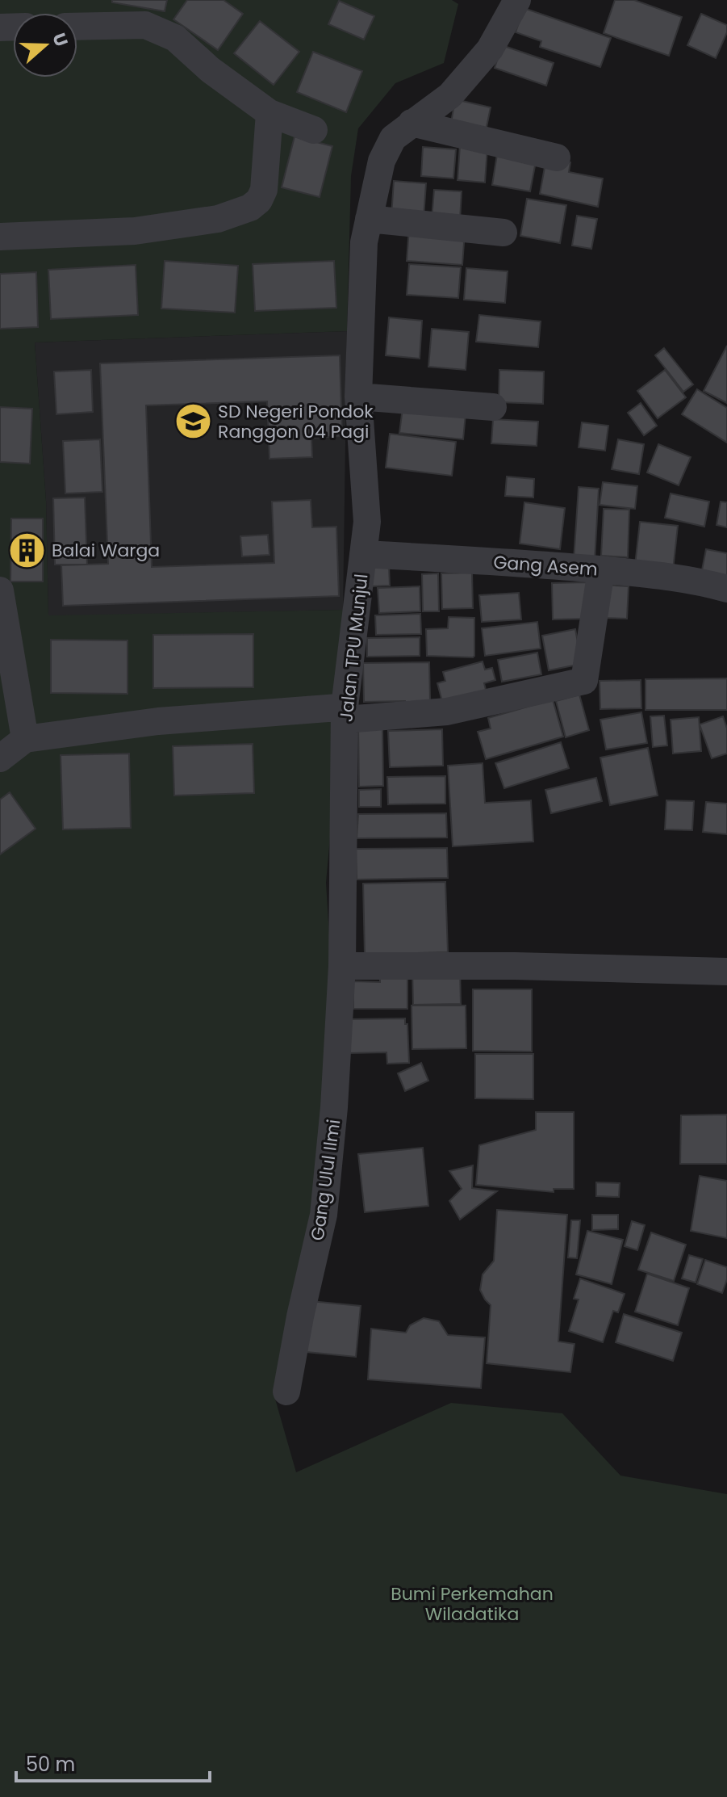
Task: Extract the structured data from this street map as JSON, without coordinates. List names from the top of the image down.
{
  "streets": {
    "street": ["Gang Asem", "Jalan TPU Munjul", "Gang Ulul Ilmi"]
  },
  "crossings": [
    ["Gang Asem", "Jalan TPU Munjul"],
    ["Jalan TPU Munjul", "Gang Ulul Ilmi"]
  ],
  "parks": ["Bumi Perkemahan Wiladatika"],
  "places": {
    "school or university": ["SD Negeri Pondok Ranggon 04 Pagi"],
    "building": ["Balai Warga"]
  },
  "scale_bar": "50 m",
  "north": "right"
}
